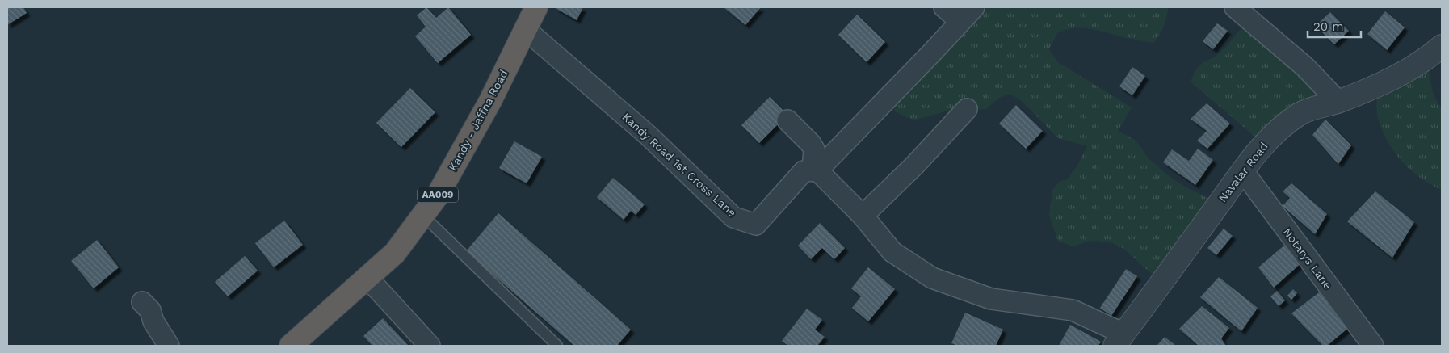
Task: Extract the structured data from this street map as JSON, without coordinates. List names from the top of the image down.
{
  "streets": {
    "highway": ["Kandy - Jaffna Road", "AA009"],
    "street": ["Kandy Road 1st Cross Lane", "Navalar Road", "Notarys Lane"]
  },
  "crossings": [
    ["Kandy - Jaffna Road", "Kandy Road 1st Cross Lane"],
    ["Navalar Road", "Notarys Lane"]
  ],
  "scale_bar": "20 m"
}
